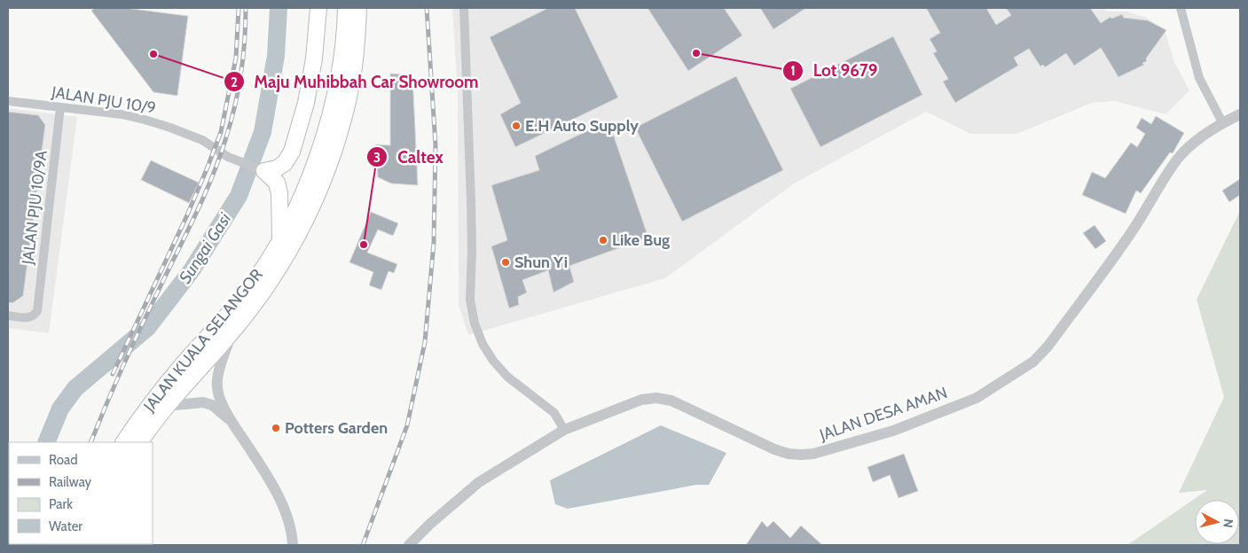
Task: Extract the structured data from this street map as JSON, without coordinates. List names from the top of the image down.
{
  "streets": {
    "highway": ["JALAN KUALA SELANGOR"],
    "street": ["JALAN PJU 10/9", "JALAN PJU 10/9A", "JALAN DESA AMAN"]
  },
  "crossings": [
    ["JALAN PJU 10/9", "JALAN PJU 10/9A"]
  ],
  "water": ["Sungai Gasi"],
  "places": [
    "Lot 9679",
    "Maju Muhibbah Car Showroom",
    "E.H Auto Supply",
    "Like Bug",
    "Caltex",
    "Shun Yi",
    "Potters Garden"
  ],
  "legend": [
    "Road",
    "Railway",
    "Park",
    "Water"
  ],
  "north": "right"
}
